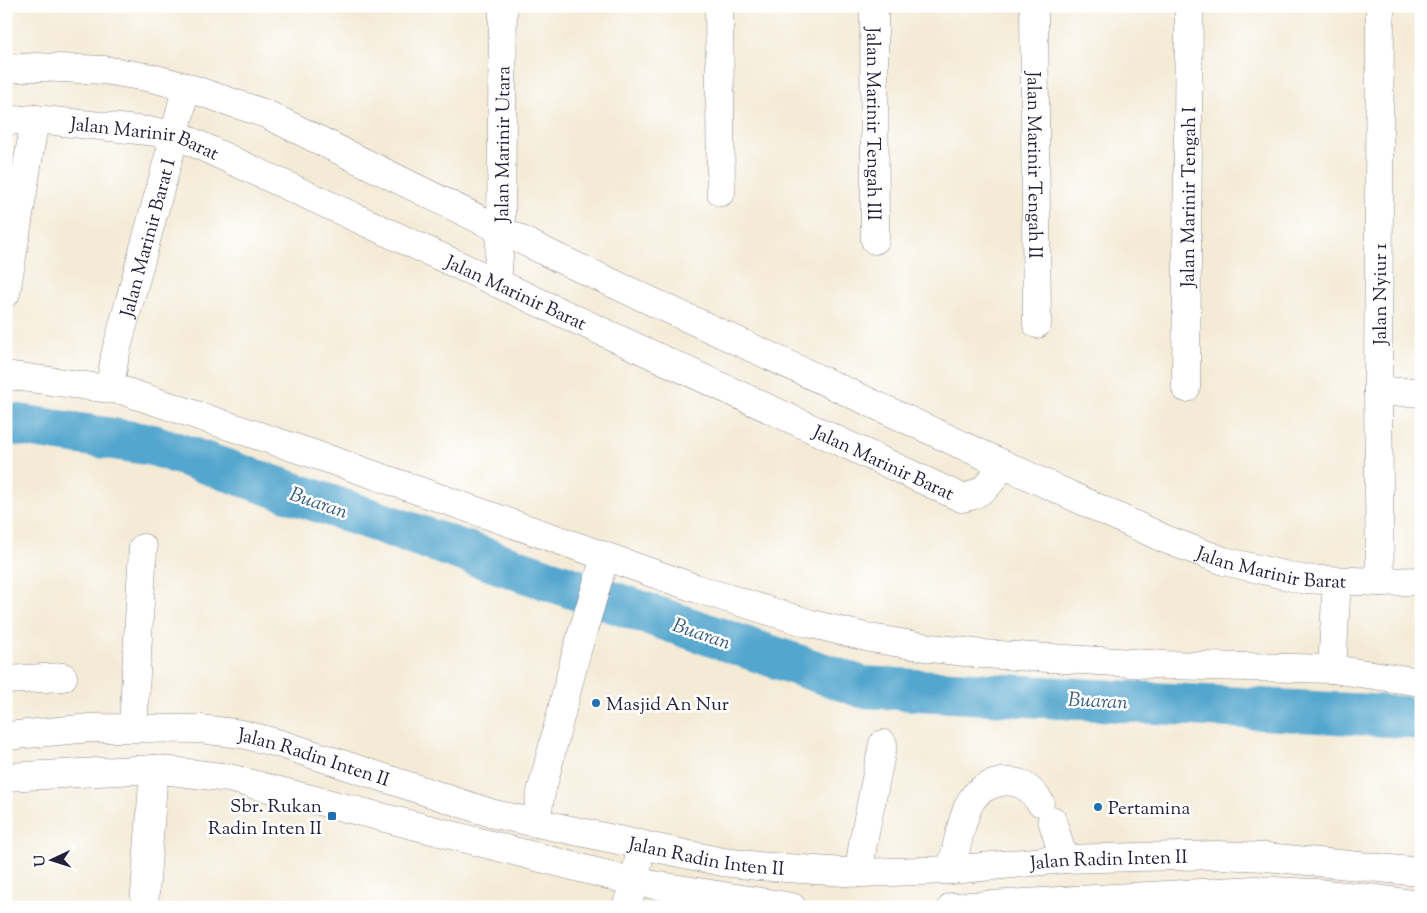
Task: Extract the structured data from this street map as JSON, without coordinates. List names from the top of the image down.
{
  "streets": {
    "street": [
      "Jalan Marinir Tengah III",
      "Jalan Marinir Barat",
      "Jalan Marinir Utara",
      "Jalan Marinir Tengah II",
      "Jalan Marinir Tengah I",
      "Jalan Marinir Barat I",
      "Jalan Nyiur 1",
      "Jalan Radin Inten II"
    ]
  },
  "crossings": [
    ["Jalan Marinir Barat", "Jalan Marinir Utara"],
    ["Jalan Marinir Barat", "Jalan Marinir Barat I"],
    ["Jalan Marinir Barat", "Jalan Nyiur 1"]
  ],
  "water": ["Buaran"],
  "places": {
    "other": ["Masjid An Nur", "Pertamina"],
    "transit": ["Sbr. Rukan Radin Inten II"]
  },
  "north": "left"
}
